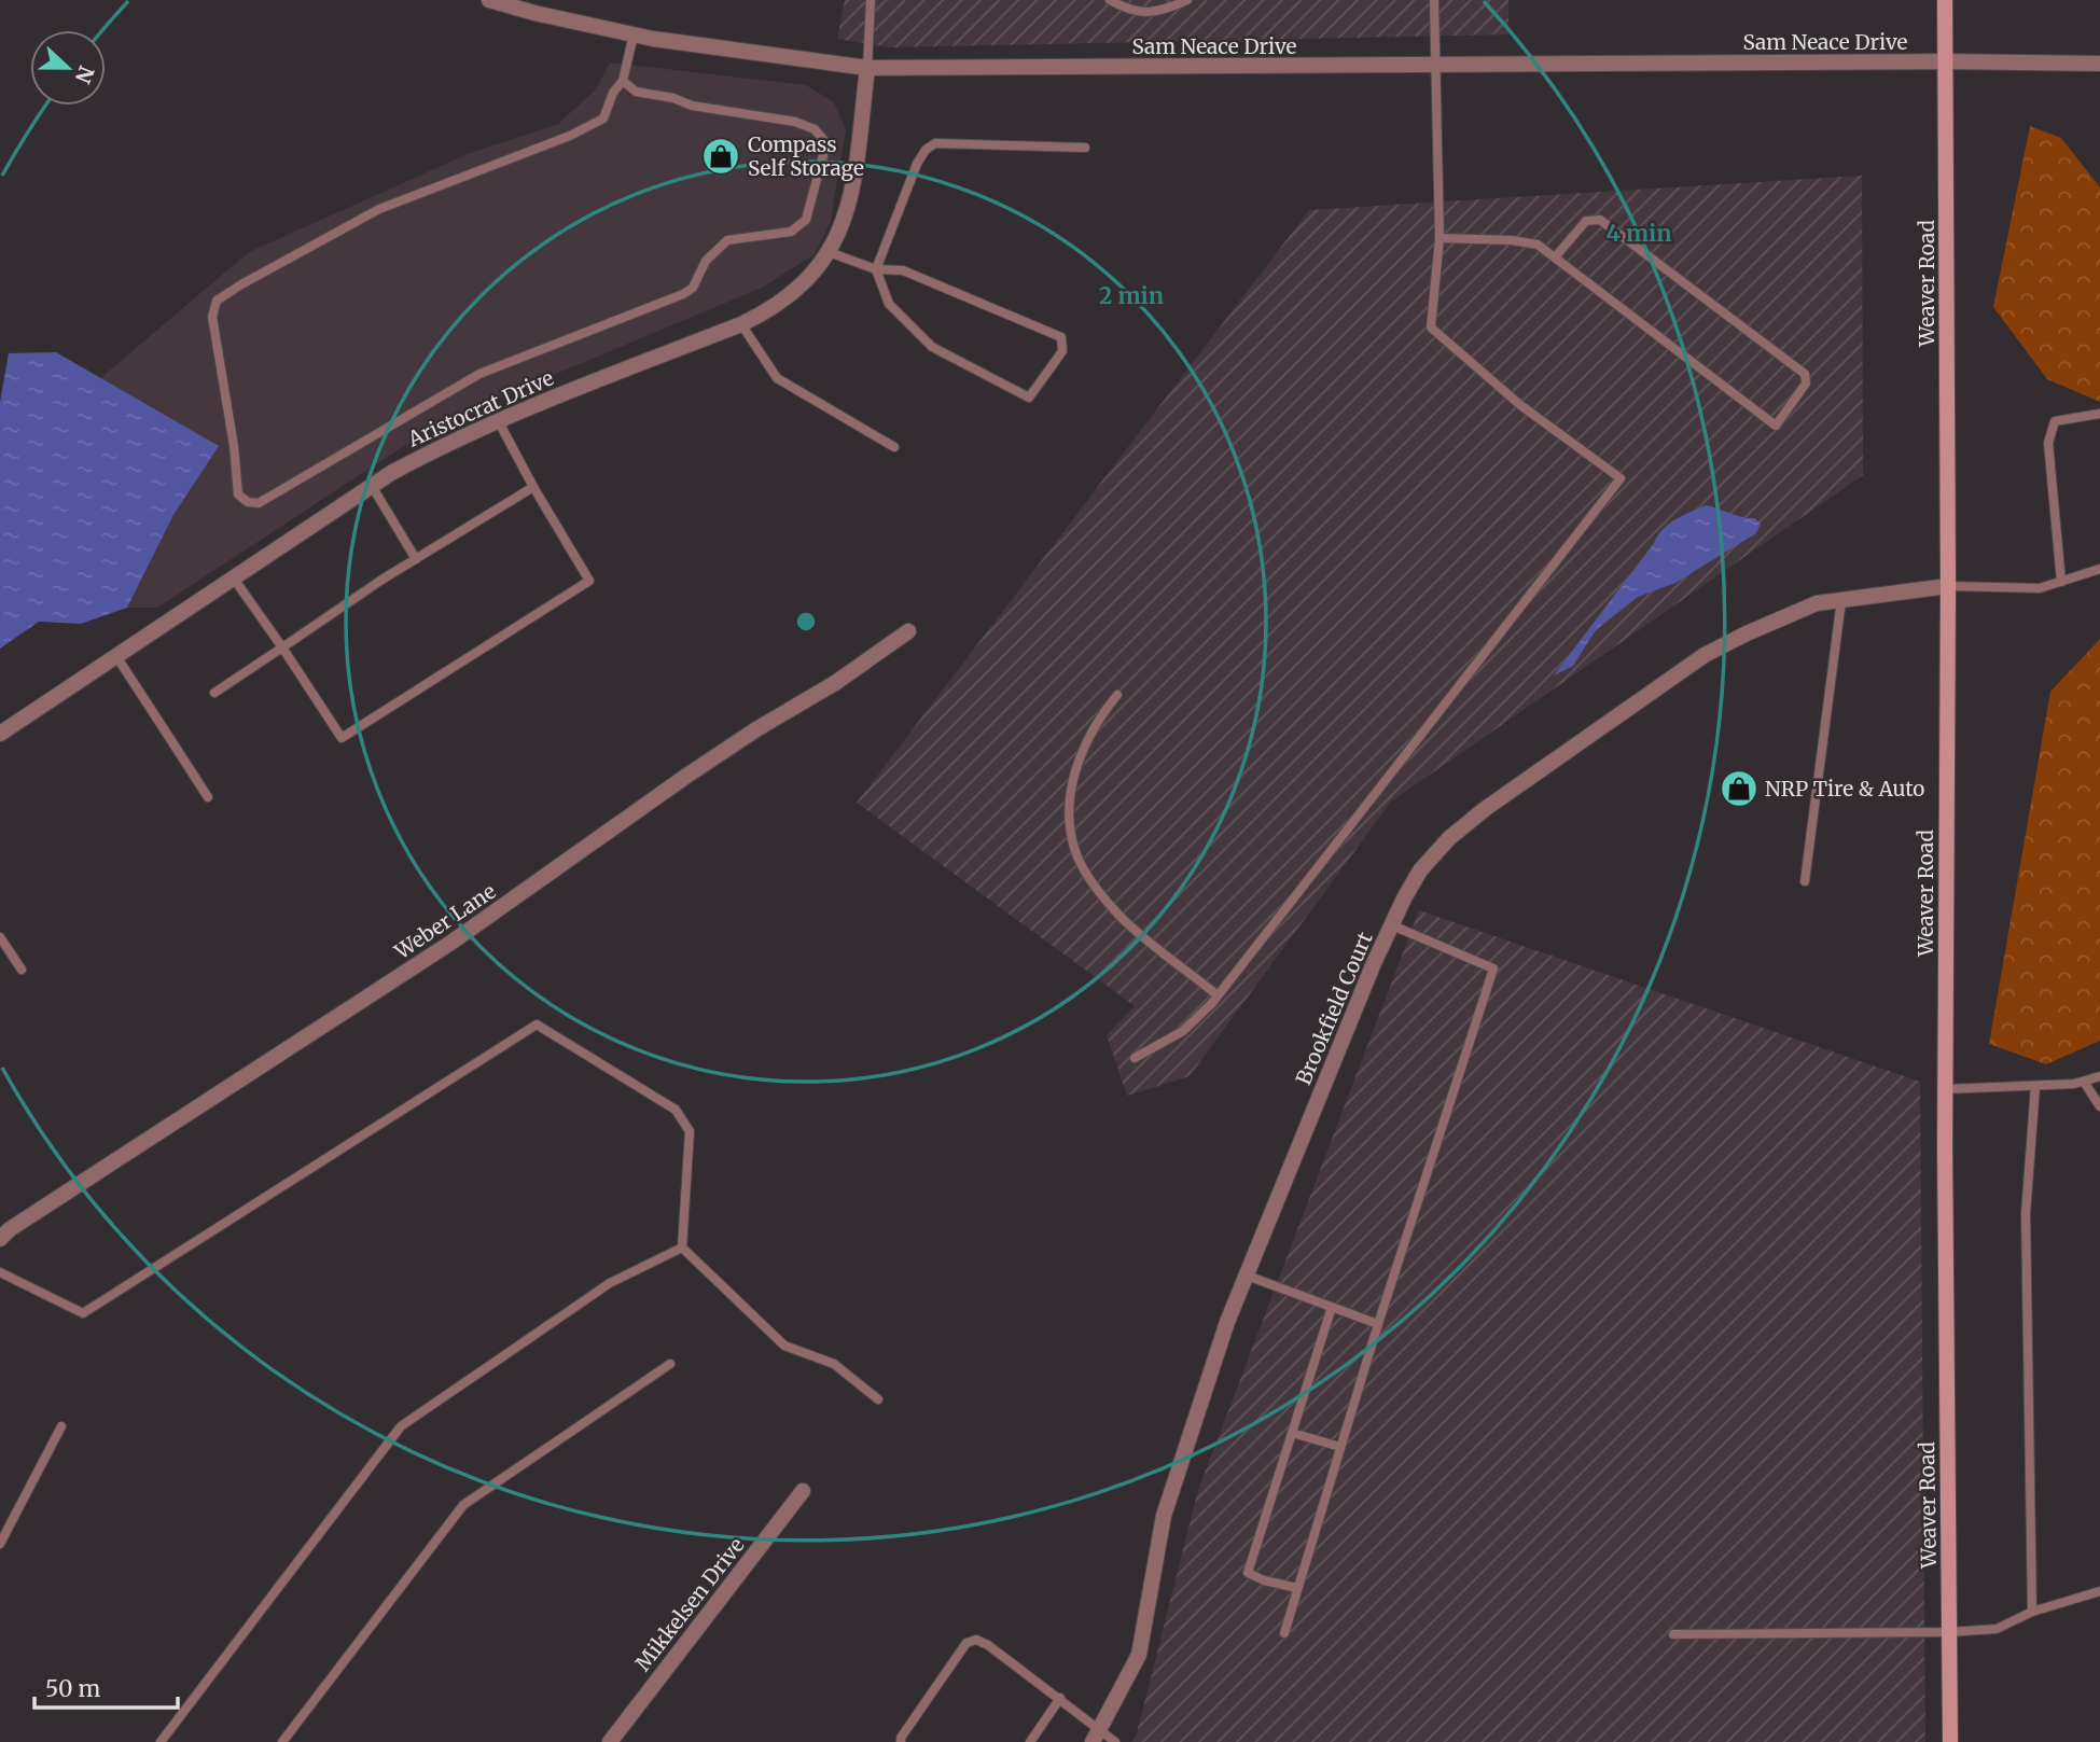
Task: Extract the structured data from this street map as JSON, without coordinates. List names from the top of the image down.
{
  "streets": {
    "main road": ["Weaver Road"],
    "street": [
      "Sam Neace Drive",
      "Aristocrat Drive",
      "Weber Lane",
      "Brookfield Court",
      "Mikkelsen Drive"
    ]
  },
  "crossings": [
    ["Sam Neace Drive", "Weaver Road"],
    ["Sam Neace Drive", "Aristocrat Drive"],
    ["Weaver Road", "Brookfield Court"]
  ],
  "places": {
    "shop": ["Compass Self Storage", "NRP Tire & Auto"]
  },
  "scale_bar": "50 m",
  "north": "right",
  "rings": ["4 min", "2 min"]
}
